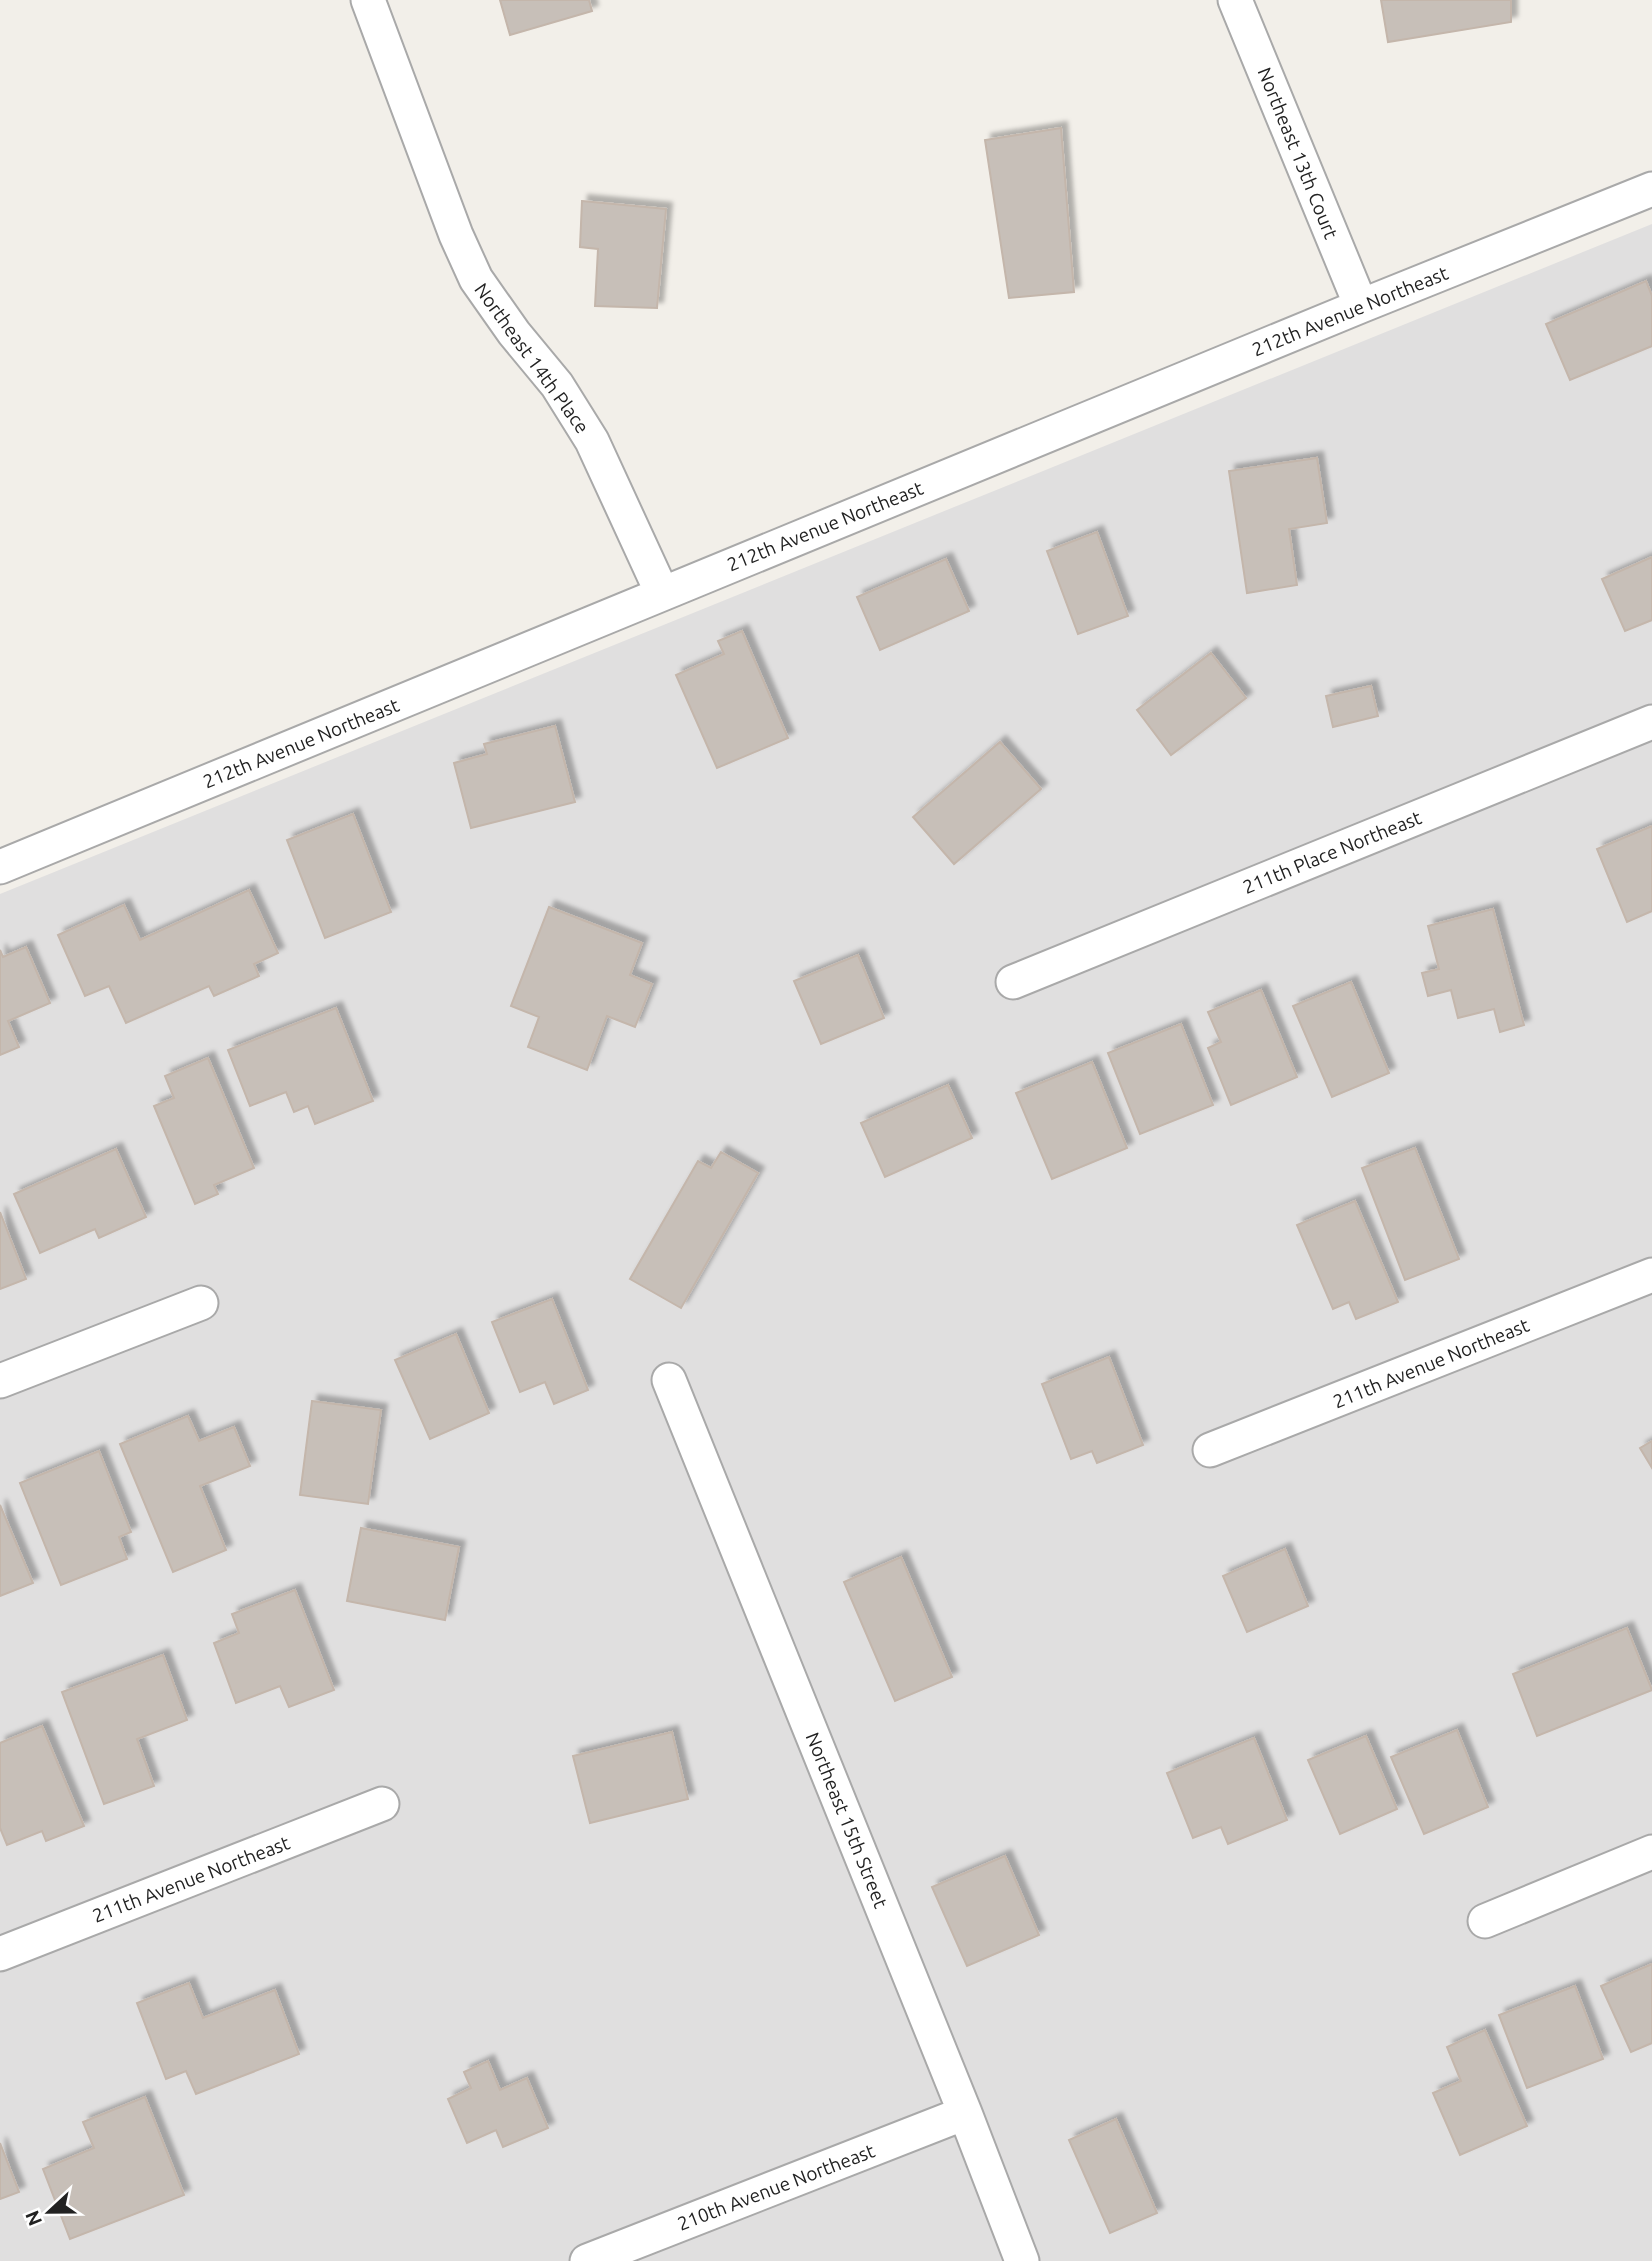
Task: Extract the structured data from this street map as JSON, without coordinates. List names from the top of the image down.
{
  "streets": {
    "street": [
      "Northeast 13th Court",
      "212th Avenue Northeast",
      "Northeast 14th Place",
      "211th Place Northeast",
      "211th Avenue Northeast",
      "Northeast 15th Street",
      "210th Avenue Northeast"
    ]
  },
  "crossings": [
    ["Northeast 13th Court", "212th Avenue Northeast"],
    ["212th Avenue Northeast", "Northeast 14th Place"],
    ["Northeast 15th Street", "210th Avenue Northeast"]
  ],
  "north": "left"
}
